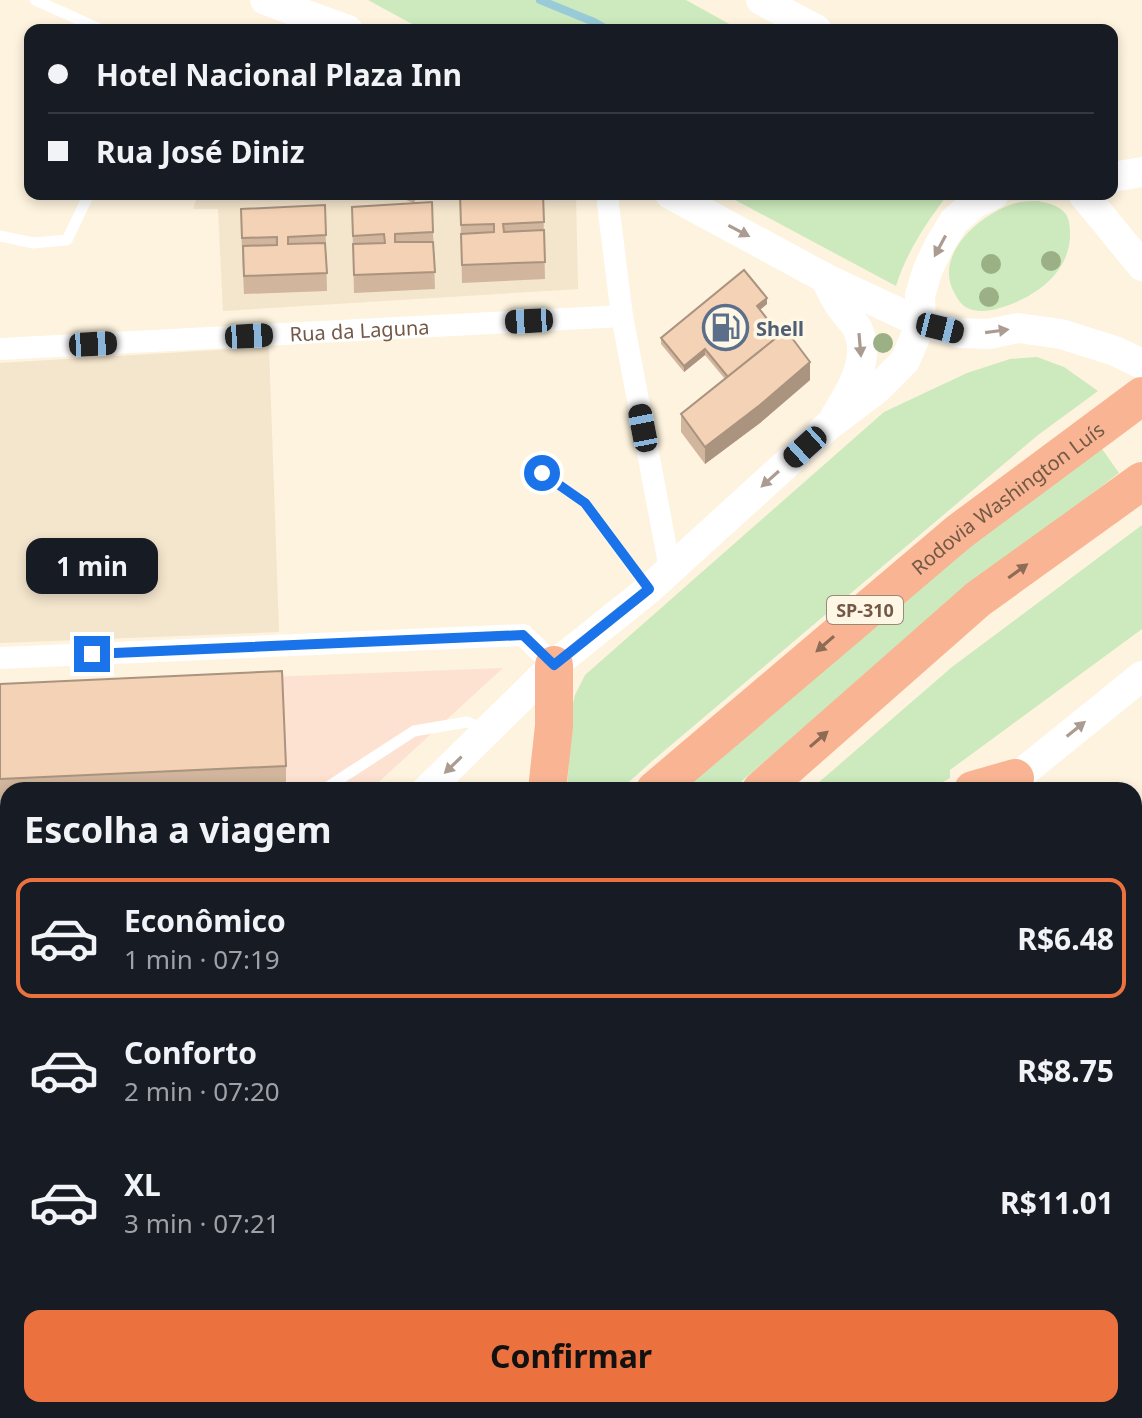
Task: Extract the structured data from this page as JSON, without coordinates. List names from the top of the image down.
{
  "streets": {
    "highway": ["Rodovia Washington Luís", "SP-310"],
    "street": ["Rua da Laguna"]
  },
  "places": {
    "fuel station": ["Shell"]
  },
  "page": {
    "banner": ["Hotel Nacional Plaza Inn", "Rua José Diniz"],
    "bubble": "1 min",
    "heading": "Escolha a viagem",
    "list": [
      {
        "name": "Econômico",
        "note": "1 min · 07:19",
        "value": "R$6.48"
      },
      {
        "name": "Conforto",
        "note": "2 min · 07:20",
        "value": "R$8.75"
      },
      {
        "name": "XL",
        "note": "3 min · 07:21",
        "value": "R$11.01"
      }
    ],
    "buttons": "Confirmar"
  }
}
